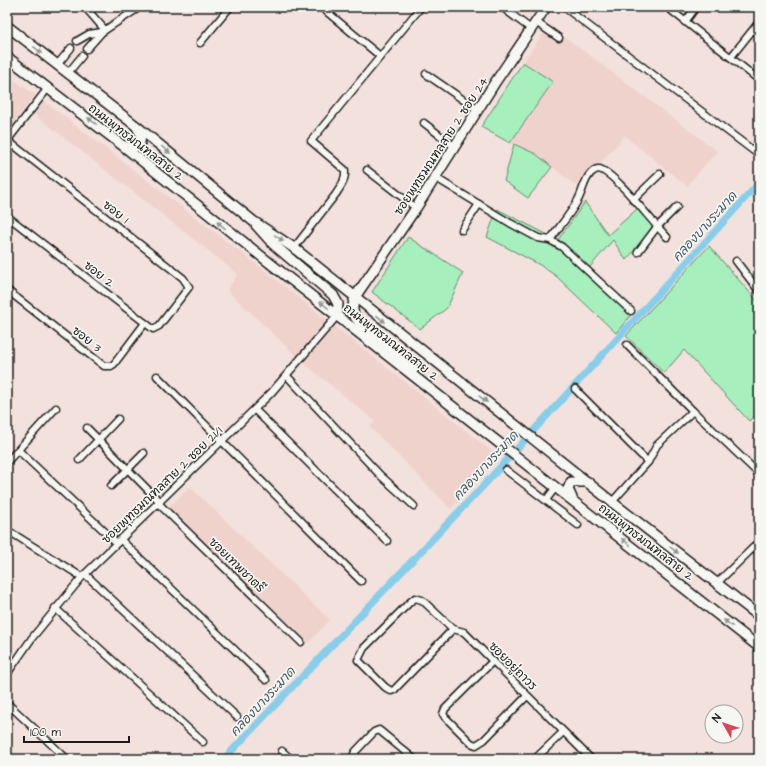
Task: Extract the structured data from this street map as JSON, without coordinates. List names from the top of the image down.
{
  "streets": {
    "main road": ["ถนนพุทธมณฑลสาย 2", "ซอยพุทธมณฑลสาย 2 ซอย 24"],
    "street": [
      "ซอย 1",
      "ซอย 2",
      "ซอย 3",
      "ซอยพุทธมณฑลสาย 2 ซอย 21/1",
      "ซอยเทพชาตรี",
      "ซอยอยู่ถาวร"
    ]
  },
  "crossings": [
    ["ถนนพุทธมณฑลสาย 2", "ซอยพุทธมณฑลสาย 2 ซอย 24"],
    ["ถนนพุทธมณฑลสาย 2", "ซอยพุทธมณฑลสาย 2 ซอย 21/1"],
    ["ซอย 1", "ซอย 2"],
    ["ซอย 1", "ซอย 3"],
    ["ซอย 2", "ซอย 3"],
    ["ซอยพุทธมณฑลสาย 2 ซอย 21/1", "ซอยเทพชาตรี"]
  ],
  "water": ["คลองบางระมาด"],
  "scale_bar": "100 m",
  "north": "top left"
}
